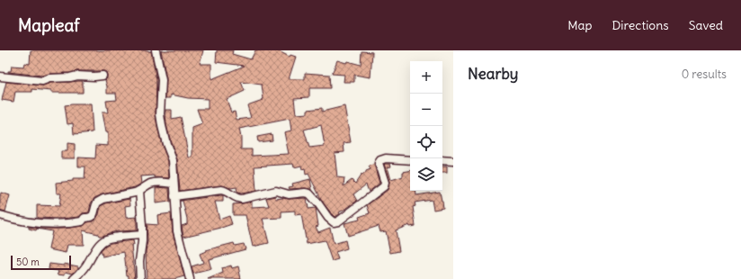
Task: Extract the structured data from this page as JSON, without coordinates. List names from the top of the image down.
{
  "scale_bar": "50 m",
  "page": {
    "header": "Mapleaf",
    "nav": ["Map", "Directions", "Saved"],
    "heading": ["Nearby", "0 results"],
    "map_buttons": ["+", "−"],
    "scale": "50 m"
  }
}
